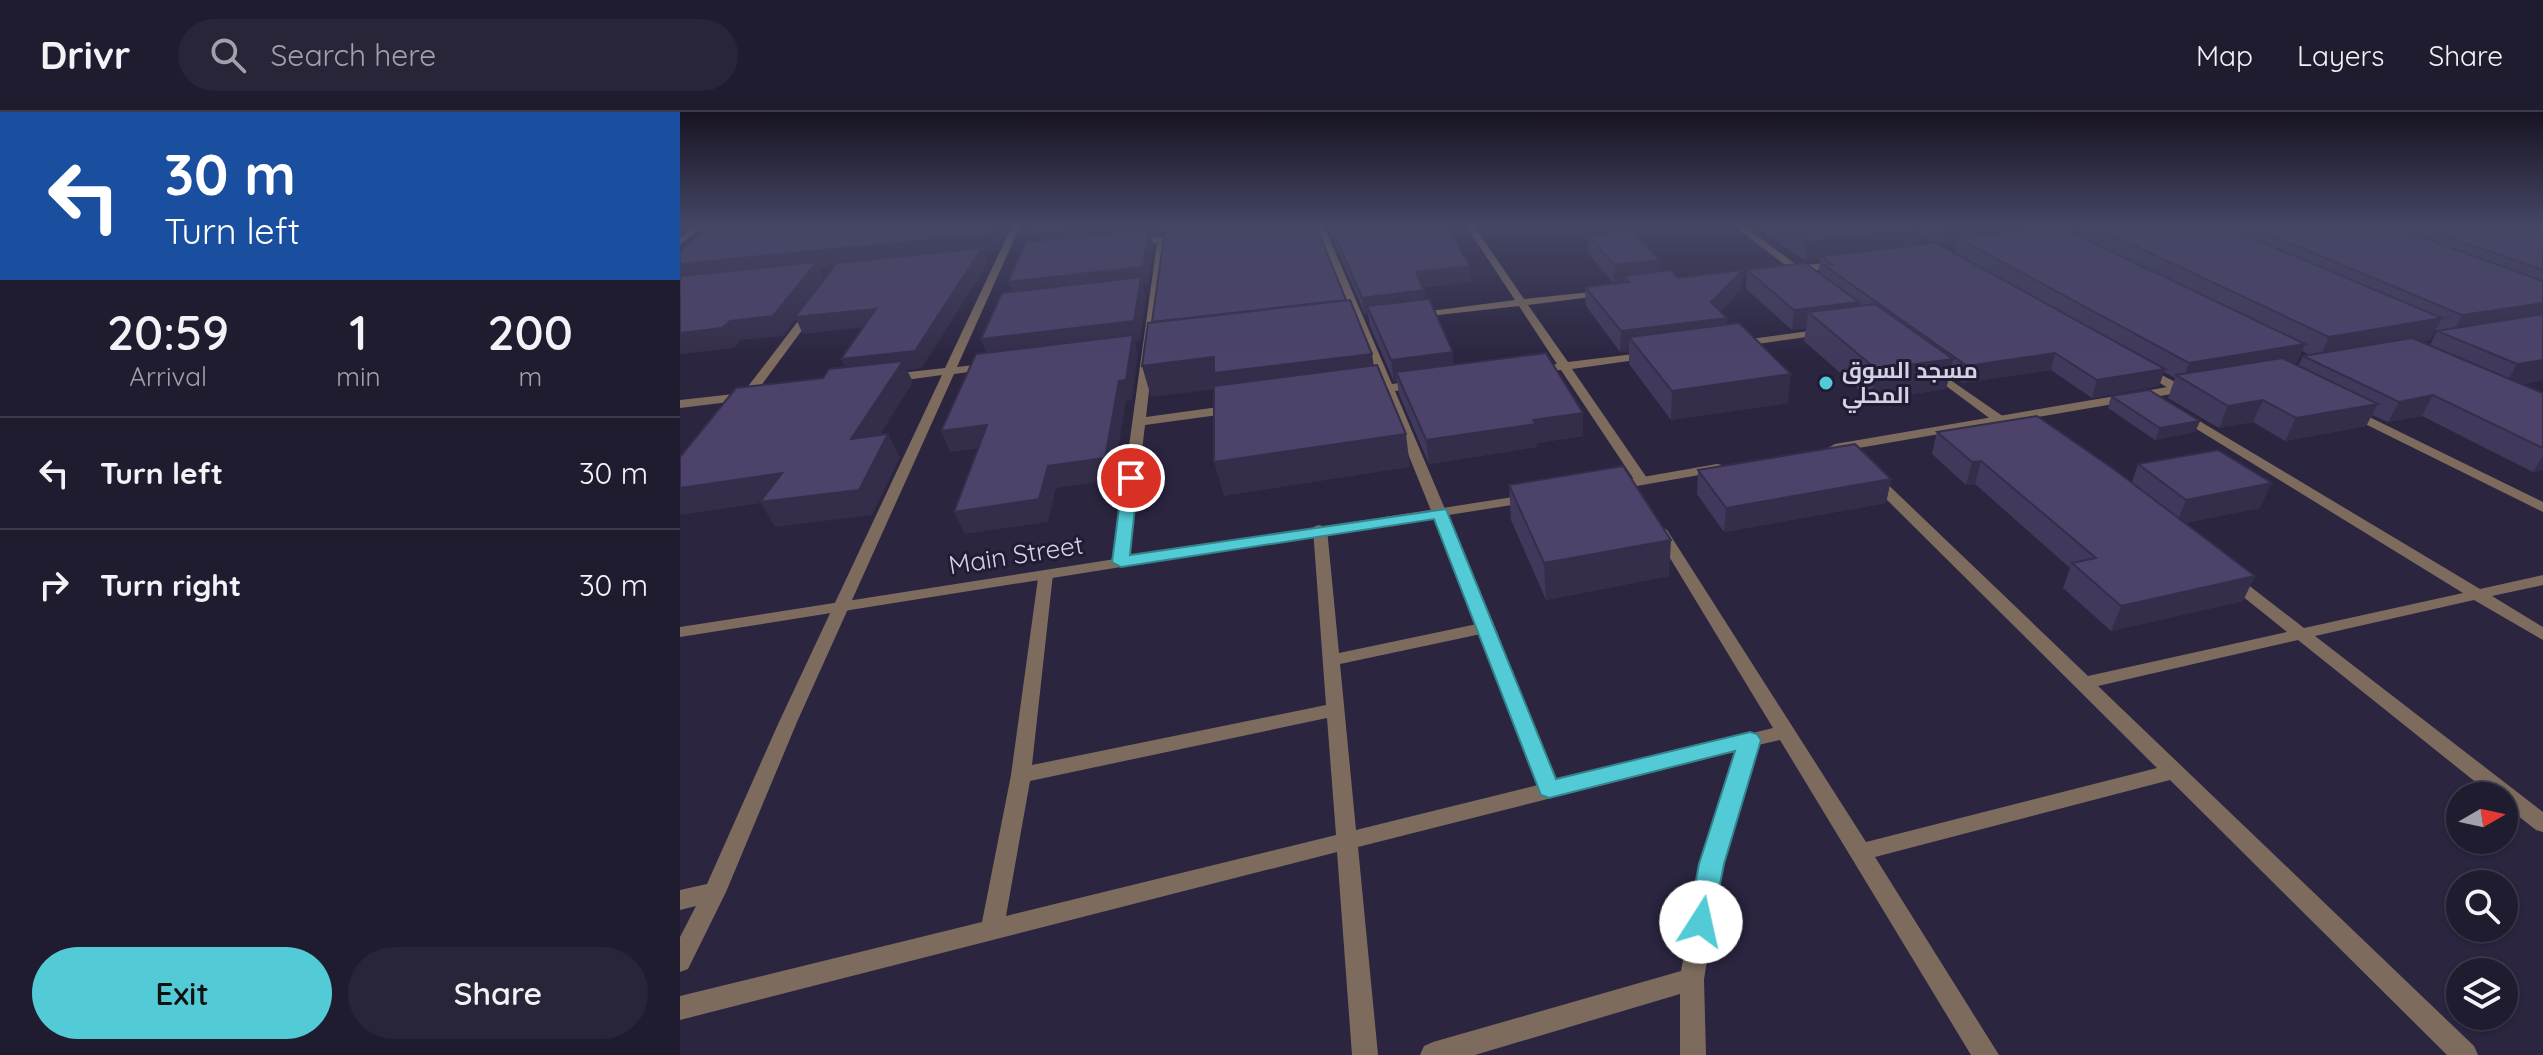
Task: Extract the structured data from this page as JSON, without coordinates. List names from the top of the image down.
{
  "streets": {
    "street": ["Main Street"]
  },
  "places": ["مسجد السوق المحلي"],
  "north": "right",
  "page": {
    "header": "Drivr",
    "search": "Search here",
    "nav": ["Map", "Layers", "Share"],
    "turn": ["30 m", "Turn left"],
    "eta": [
      "20:59",
      "Arrival",
      "1",
      "min",
      "200",
      "m"
    ],
    "list": [
      {
        "name": "Turn left",
        "value": "30 m"
      },
      {
        "name": "Turn right",
        "value": "30 m"
      }
    ],
    "buttons": ["Exit", "Share"]
  }
}
